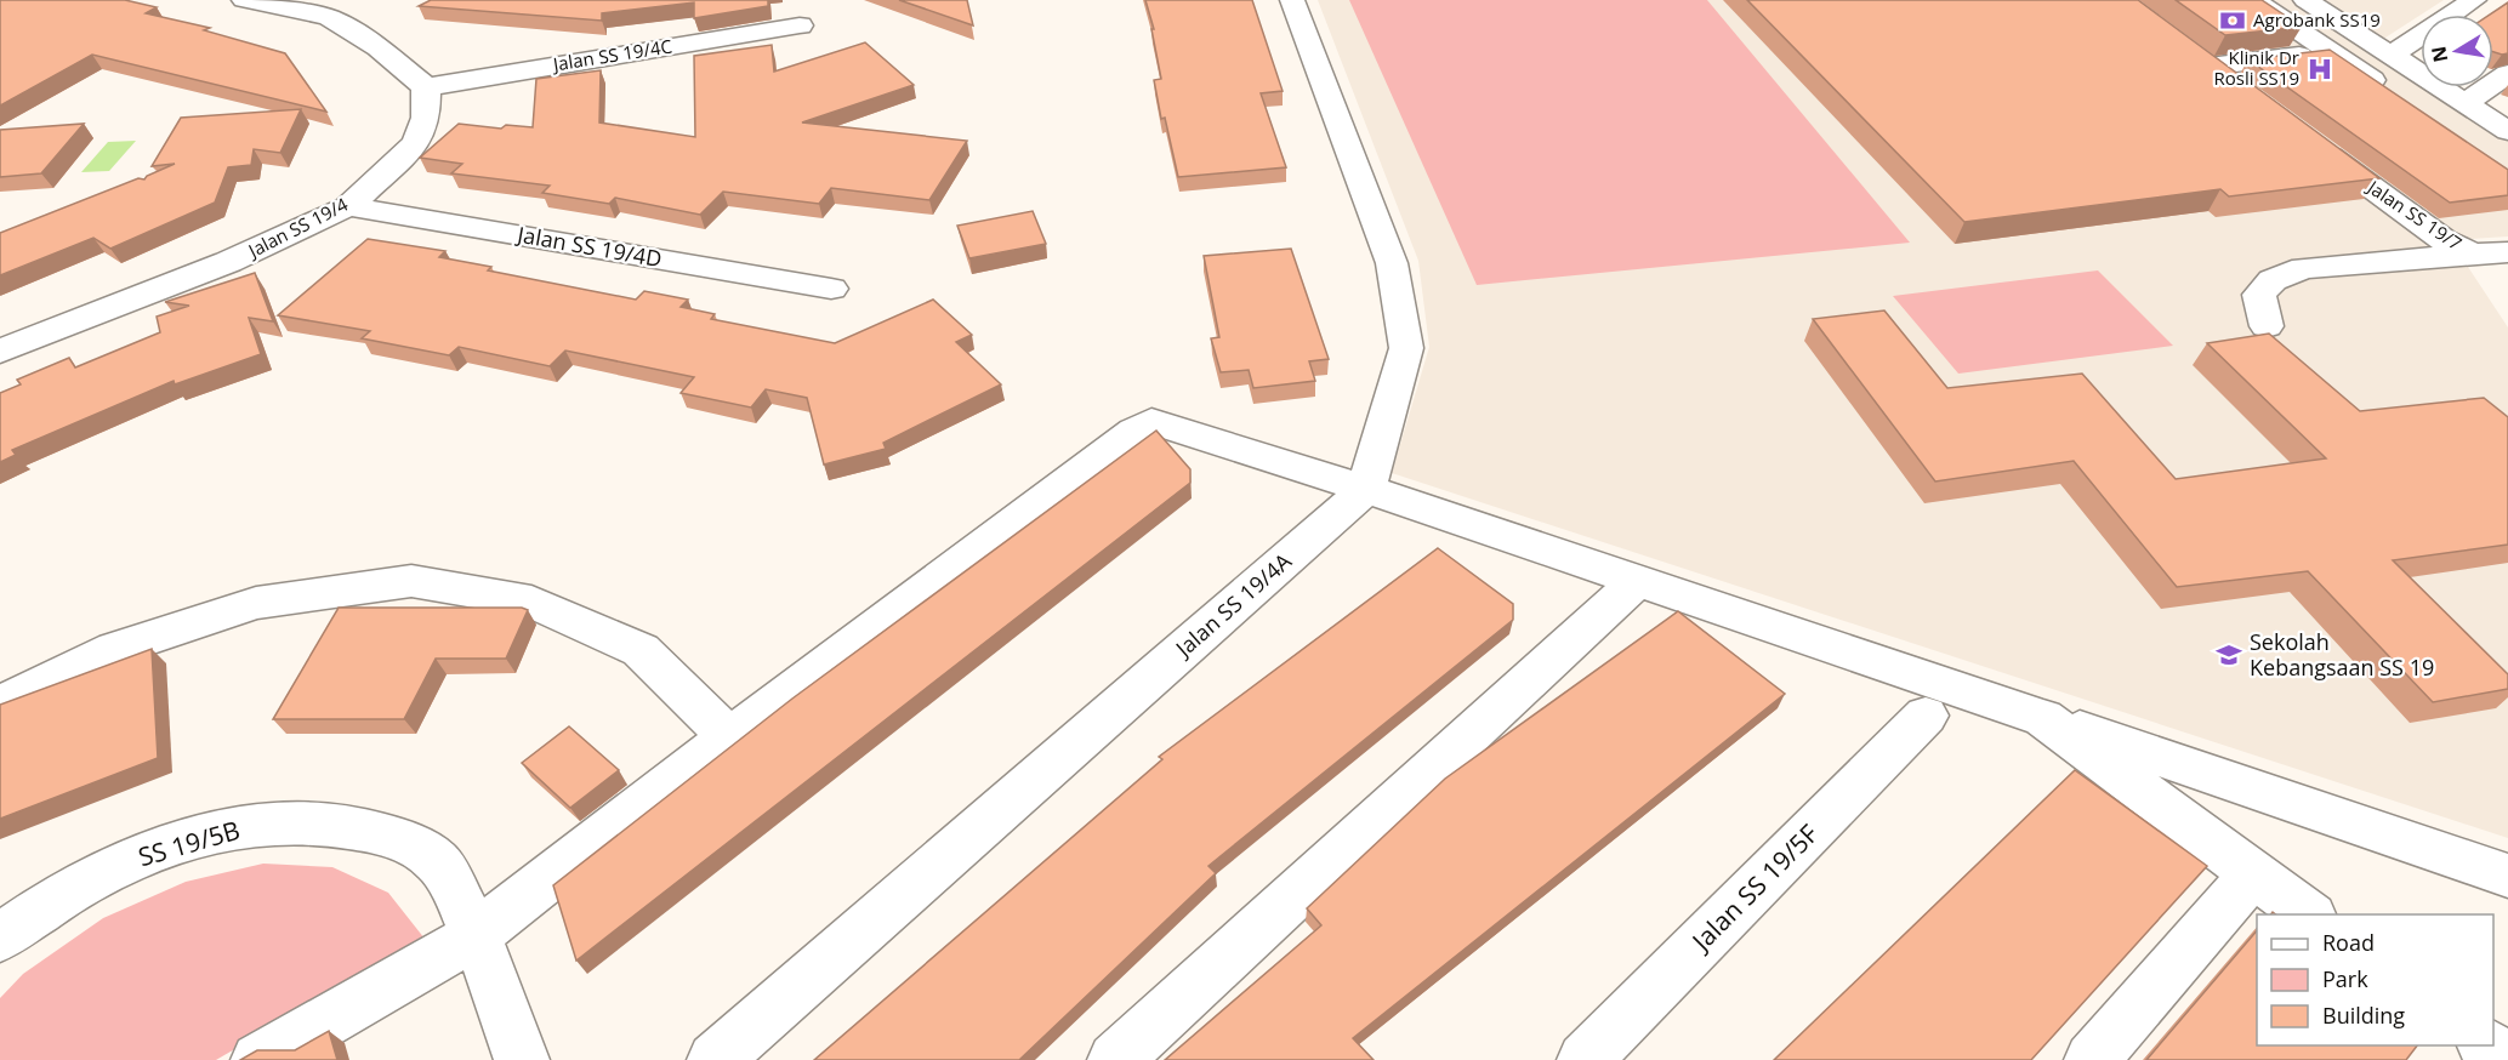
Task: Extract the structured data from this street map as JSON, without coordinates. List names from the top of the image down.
{
  "streets": {
    "street": [
      "Jalan SS 19/4C",
      "Jalan SS 19/7",
      "Jalan SS 19/4",
      "Jalan SS 19/4D",
      "Jalan SS 19/4A",
      "SS 19/5B",
      "Jalan SS 19/5F"
    ]
  },
  "crossings": [
    ["Jalan SS 19/4C", "Jalan SS 19/4"],
    ["Jalan SS 19/4", "Jalan SS 19/4D"]
  ],
  "places": {
    "bank": ["Agrobank SS19"],
    "hospital": ["Klinik Dr Rosli SS19"],
    "school or university": ["Sekolah Kebangsaan SS 19"]
  },
  "legend": ["Road", "Park", "Building"],
  "north": "left"
}
